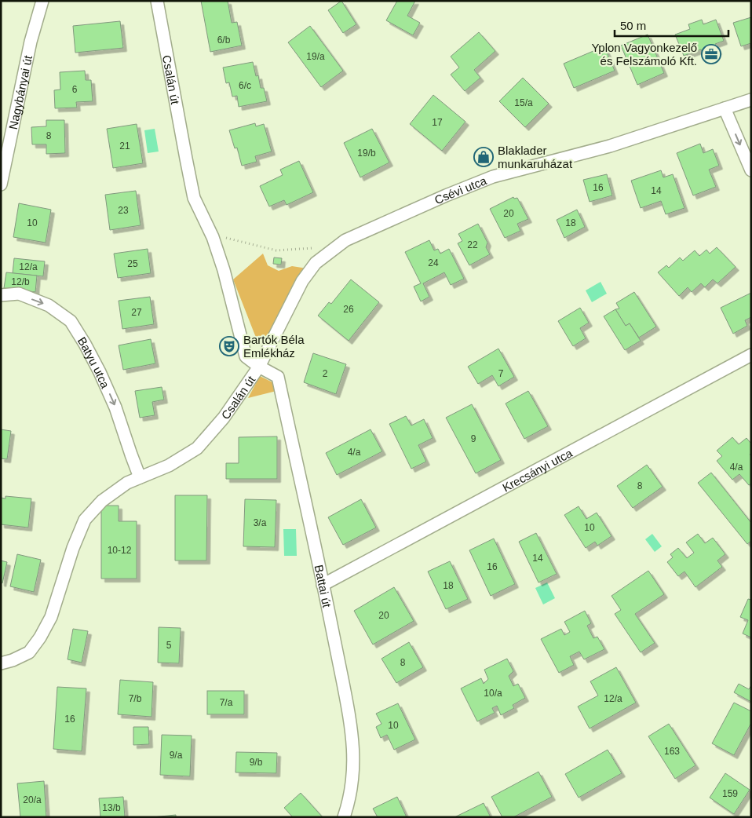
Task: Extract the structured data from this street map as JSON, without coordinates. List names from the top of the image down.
{
  "streets": {
    "street": [
      "Csalán út",
      "Nagybányai út",
      "Csévi utca",
      "Batyu utca",
      "Krecsányi utca",
      "Battai út"
    ]
  },
  "crossings": [
    ["Csalán út", "Csévi utca"],
    ["Csalán út", "Batyu utca"],
    ["Csalán út", "Battai út"],
    ["Csévi utca", "Battai út"],
    ["Krecsányi utca", "Battai út"]
  ],
  "one_way": ["Batyu utca"],
  "places": {
    "office": ["Yplon Vagyonkezelő és Felszámoló Kft."],
    "shop": ["Blaklader munkaruházat"],
    "theatre": ["Bartók Béla Emlékház"]
  },
  "house_numbers": [
    "6/b",
    "19/a",
    "6/c",
    "6",
    "15/a",
    "17",
    "8",
    "21",
    "19/b",
    "16",
    "14",
    "23",
    "20",
    "10",
    "18",
    "22",
    "24",
    "25",
    "12/a",
    "12/b",
    "26",
    "27",
    "2",
    "7",
    "9",
    "4/a",
    "4/a",
    "8",
    "3/a",
    "10",
    "10-12",
    "14",
    "16",
    "18",
    "20",
    "5",
    "8",
    "10/a",
    "7/b",
    "12/a",
    "7/a",
    "16",
    "10",
    "163",
    "9/a",
    "9/b",
    "159",
    "20/a",
    "13/b"
  ],
  "scale_bar": "50 m"
}
